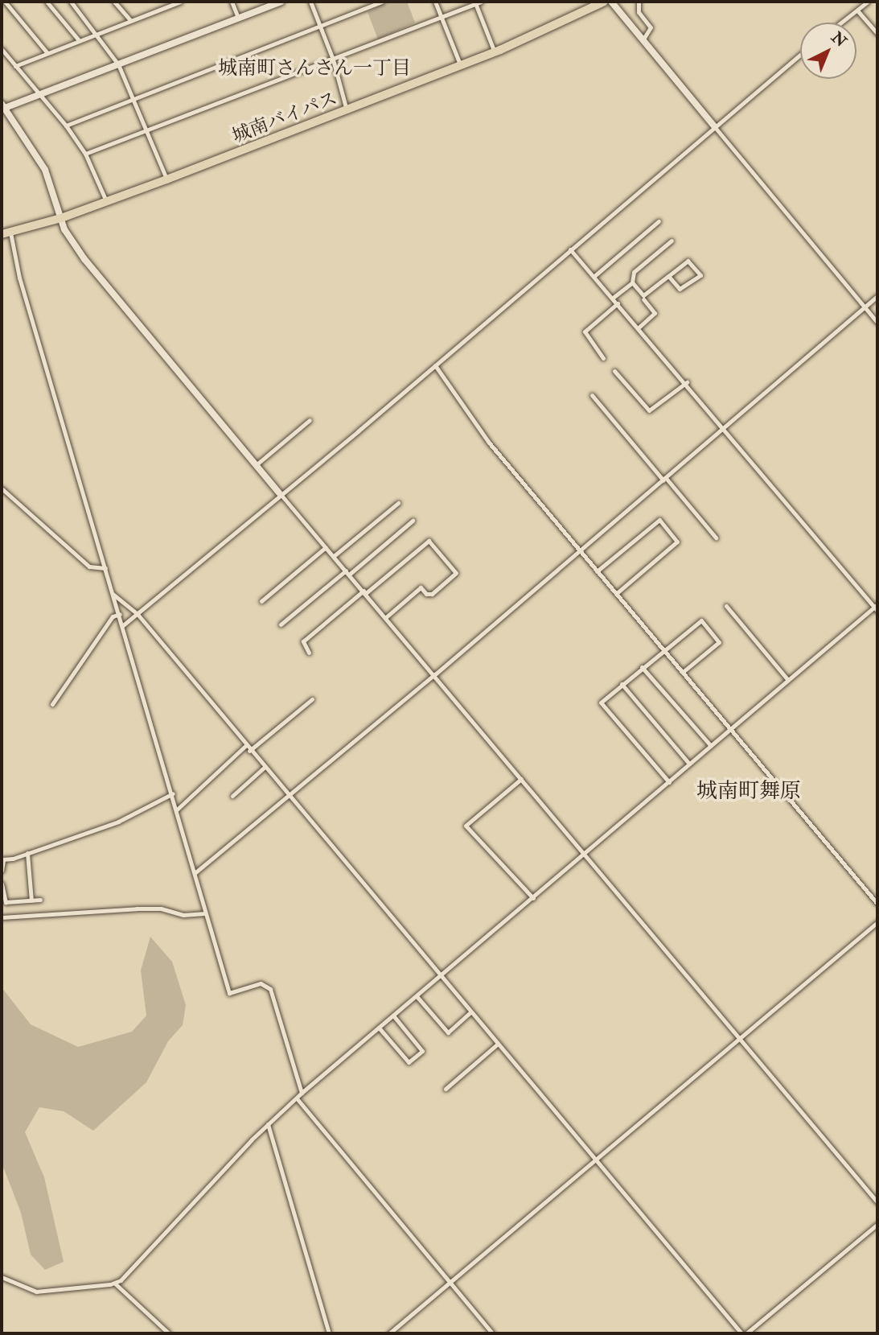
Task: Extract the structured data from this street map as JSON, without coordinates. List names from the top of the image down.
{
  "streets": {
    "highway": ["城南バイパス"]
  },
  "districts": ["城南町さんさん一丁目", "城南町舞原"],
  "north": "top right"
}
